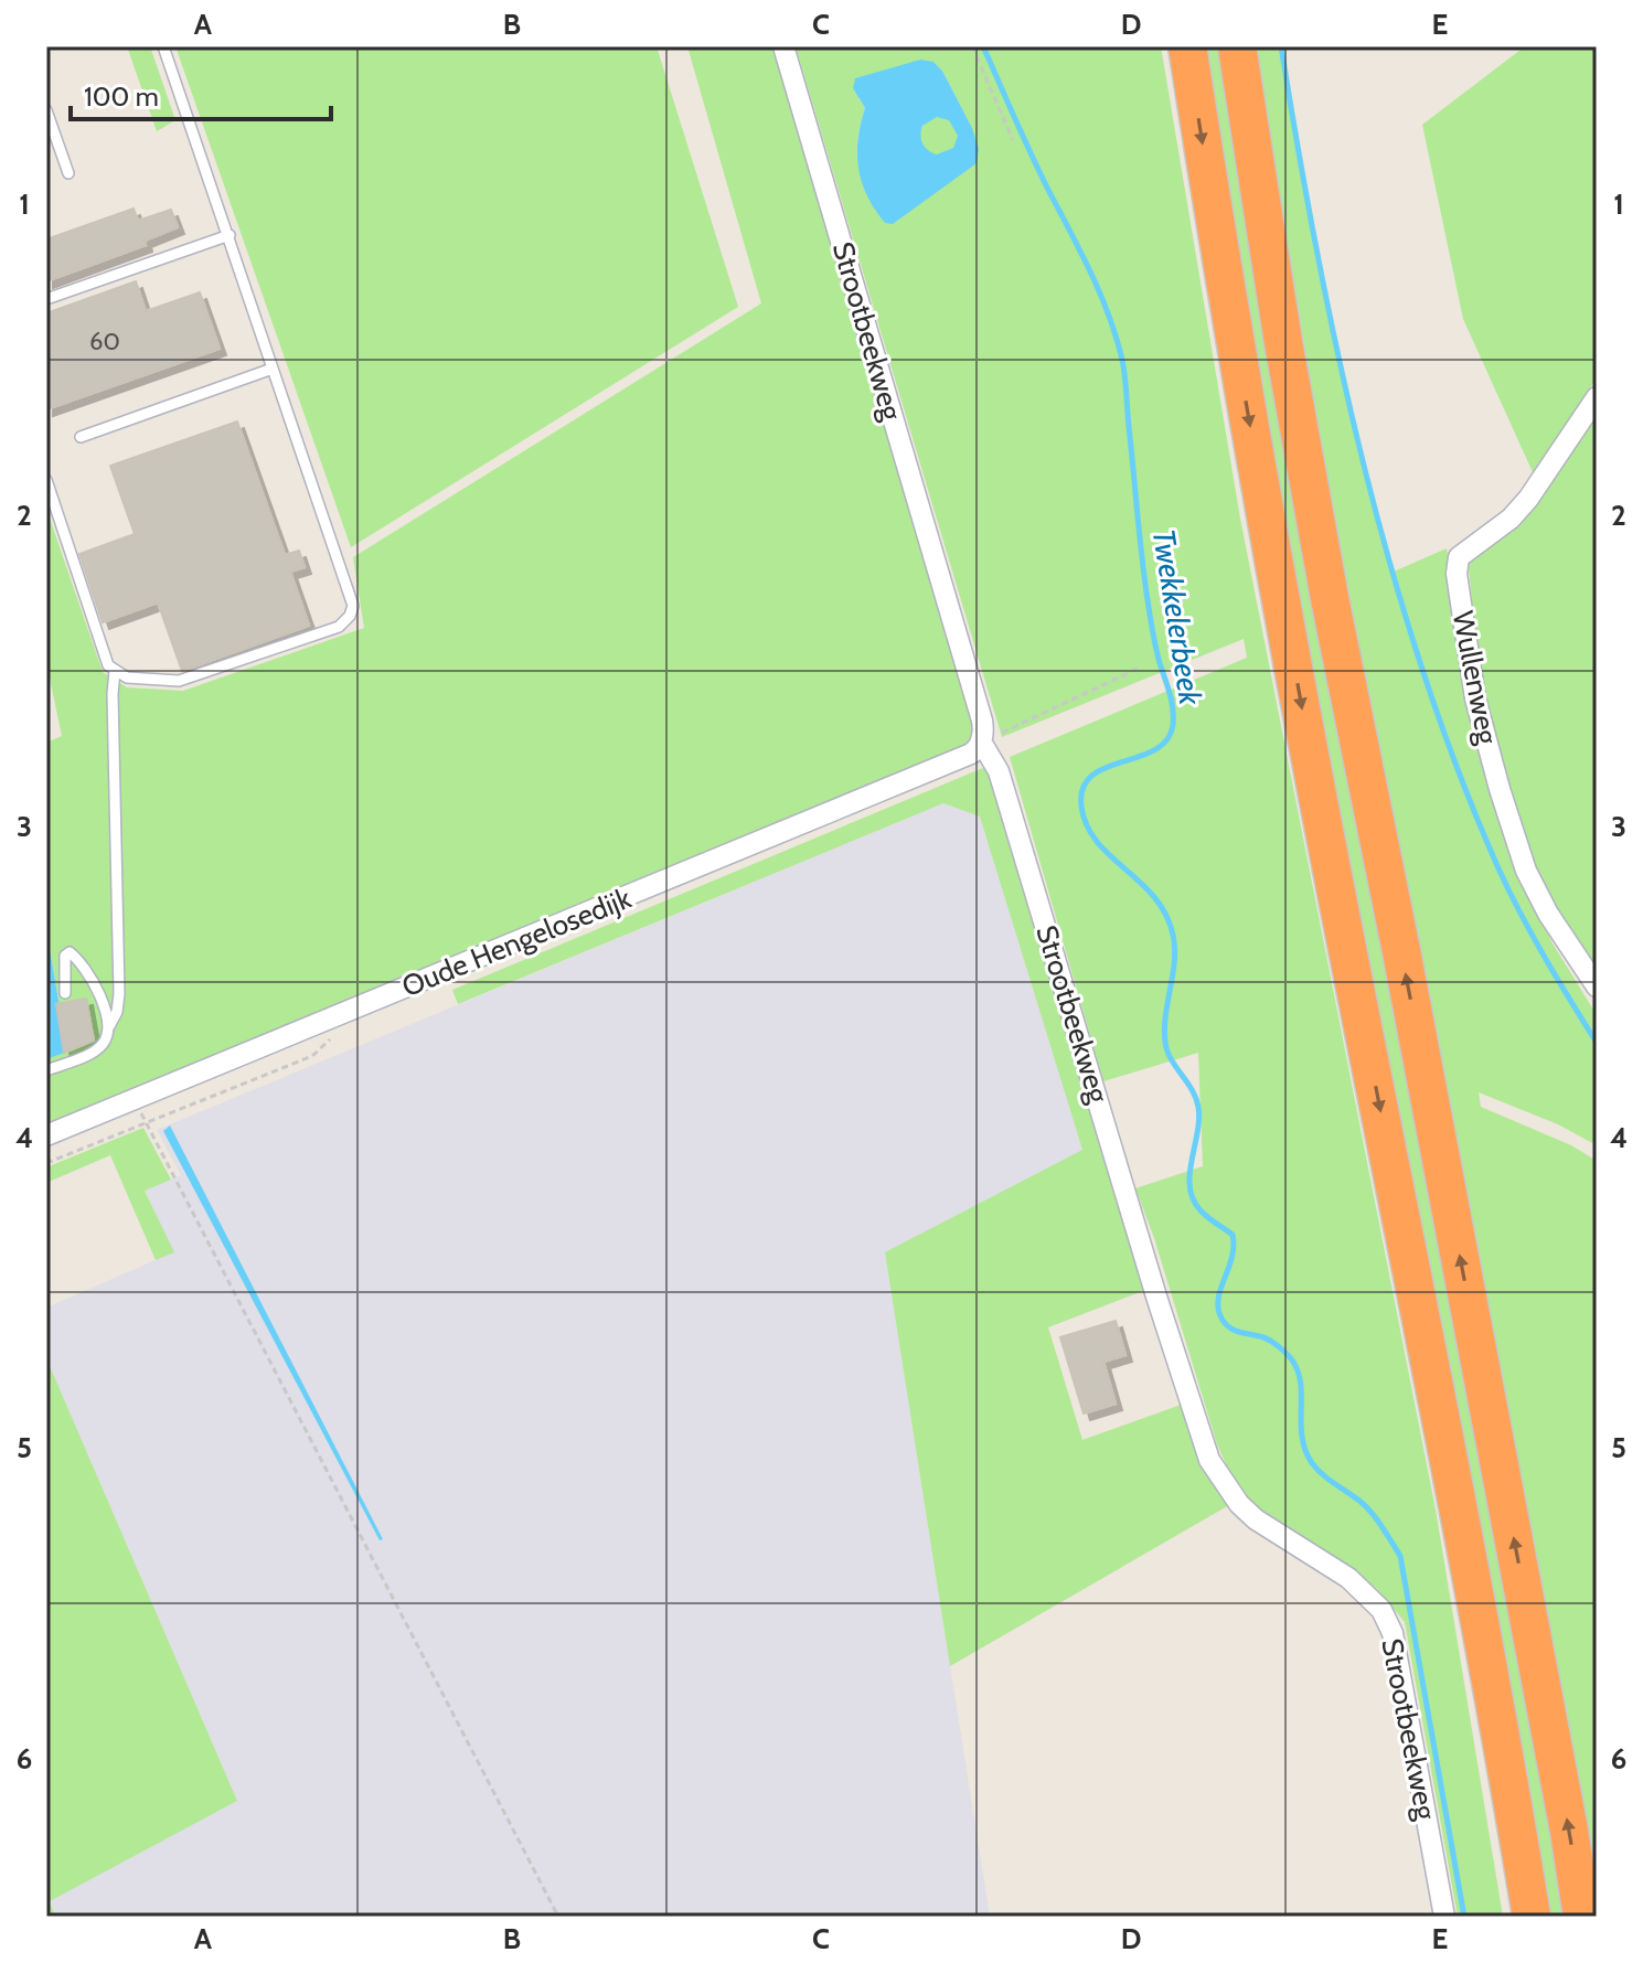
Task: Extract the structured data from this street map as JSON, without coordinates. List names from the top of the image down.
{
  "streets": {
    "street": ["Strootbeekweg", "Wullenweg", "Oude Hengelosedijk"]
  },
  "crossings": [
    ["Strootbeekweg", "Oude Hengelosedijk"]
  ],
  "water": ["Twekkelerbeek"],
  "house_numbers": ["60"],
  "scale_bar": "100 m",
  "grid": {
    "columns": [
      "A",
      "B",
      "C",
      "D",
      "E"
    ],
    "rows": [
      "1",
      "2",
      "3",
      "4",
      "5",
      "6"
    ]
  }
}
